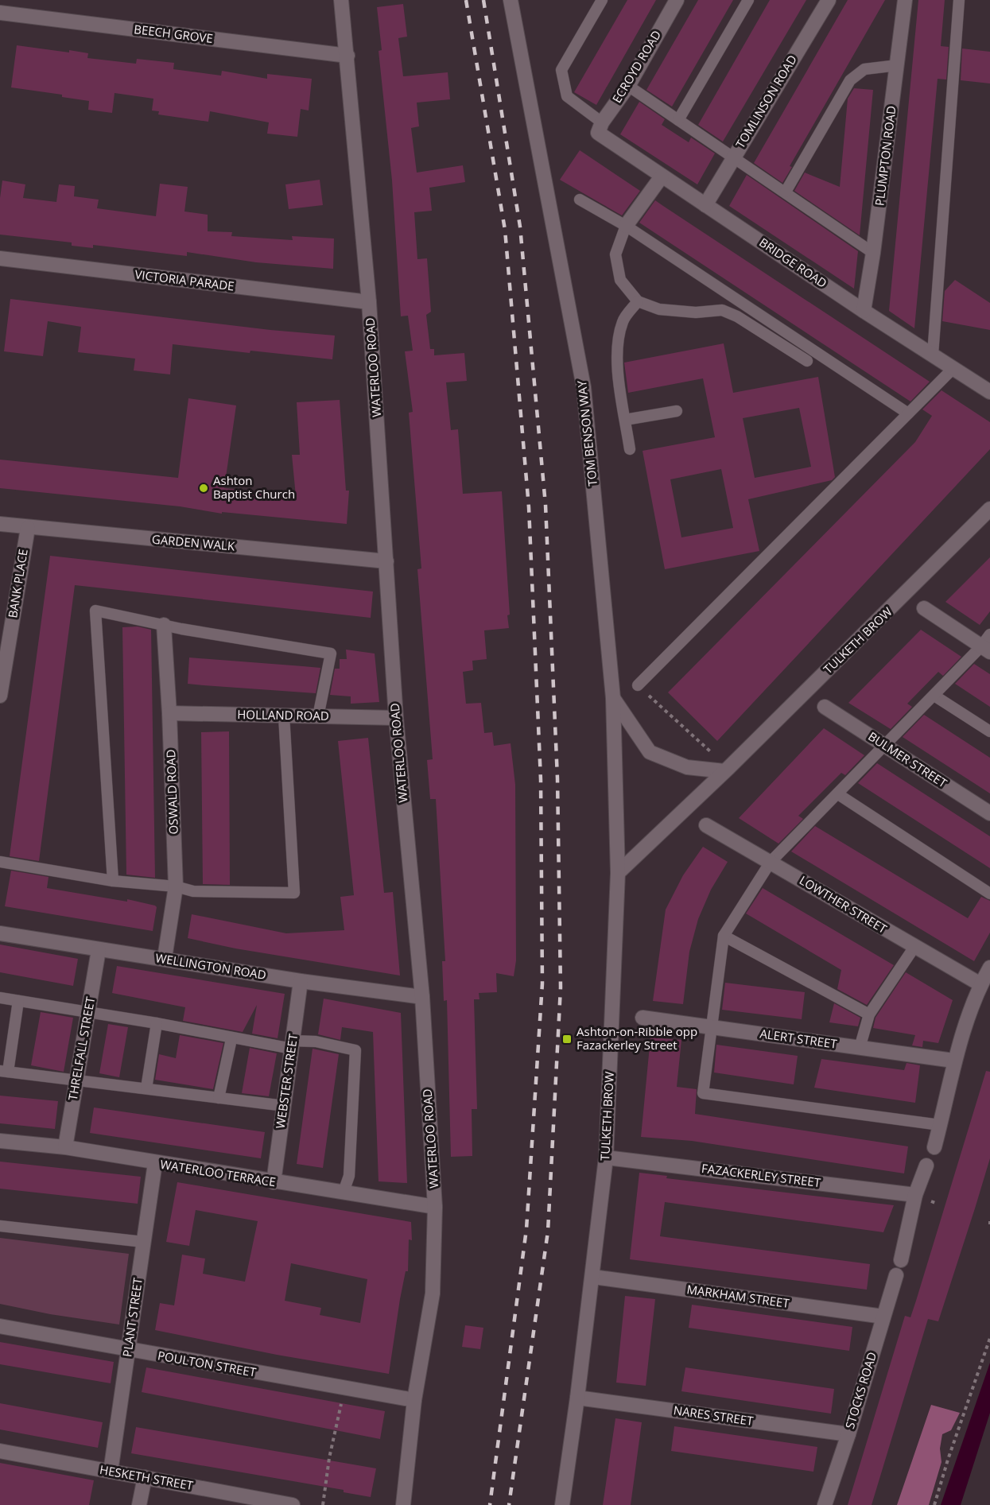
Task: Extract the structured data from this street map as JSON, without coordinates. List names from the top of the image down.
{
  "streets": {
    "street": [
      "BEECH GROVE",
      "ECROYD ROAD",
      "TOMLINSON ROAD",
      "PLUMPTON ROAD",
      "BRIDGE ROAD",
      "VICTORIA PARADE",
      "WATERLOO ROAD",
      "TOM BENSON WAY",
      "GARDEN WALK",
      "BANK PLACE",
      "TULKETH BROW",
      "HOLLAND ROAD",
      "BULMER STREET",
      "OSWALD ROAD",
      "LOWTHER STREET",
      "WELLINGTON ROAD",
      "ALERT STREET",
      "THRELFALL STREET",
      "WEBSTER STREET",
      "WATERLOO TERRACE",
      "FAZACKERLEY STREET",
      "MARKHAM STREET",
      "PLANT STREET",
      "POULTON STREET",
      "STOCKS ROAD",
      "NARES STREET",
      "HESKETH STREET"
    ]
  },
  "crossings": [
    ["BEECH GROVE", "WATERLOO ROAD"],
    ["ECROYD ROAD", "BRIDGE ROAD"],
    ["TOMLINSON ROAD", "BRIDGE ROAD"],
    ["PLUMPTON ROAD", "BRIDGE ROAD"],
    ["VICTORIA PARADE", "WATERLOO ROAD"],
    ["WATERLOO ROAD", "GARDEN WALK"],
    ["WATERLOO ROAD", "HOLLAND ROAD"],
    ["WATERLOO ROAD", "WELLINGTON ROAD"],
    ["WATERLOO ROAD", "WATERLOO TERRACE"],
    ["WATERLOO ROAD", "POULTON STREET"],
    ["TOM BENSON WAY", "TULKETH BROW"],
    ["GARDEN WALK", "BANK PLACE"],
    ["TULKETH BROW", "FAZACKERLEY STREET"],
    ["TULKETH BROW", "MARKHAM STREET"],
    ["TULKETH BROW", "NARES STREET"],
    ["HOLLAND ROAD", "OSWALD ROAD"],
    ["OSWALD ROAD", "WELLINGTON ROAD"],
    ["WELLINGTON ROAD", "THRELFALL STREET"],
    ["WELLINGTON ROAD", "WEBSTER STREET"],
    ["THRELFALL STREET", "WATERLOO TERRACE"],
    ["WEBSTER STREET", "WATERLOO TERRACE"],
    ["WATERLOO TERRACE", "PLANT STREET"],
    ["MARKHAM STREET", "STOCKS ROAD"],
    ["PLANT STREET", "POULTON STREET"],
    ["PLANT STREET", "HESKETH STREET"],
    ["STOCKS ROAD", "NARES STREET"]
  ],
  "places": {
    "other": ["Ashton Baptist Church"],
    "transit": ["Ashton-on-Ribble opp Fazackerley Street"]
  }
}
